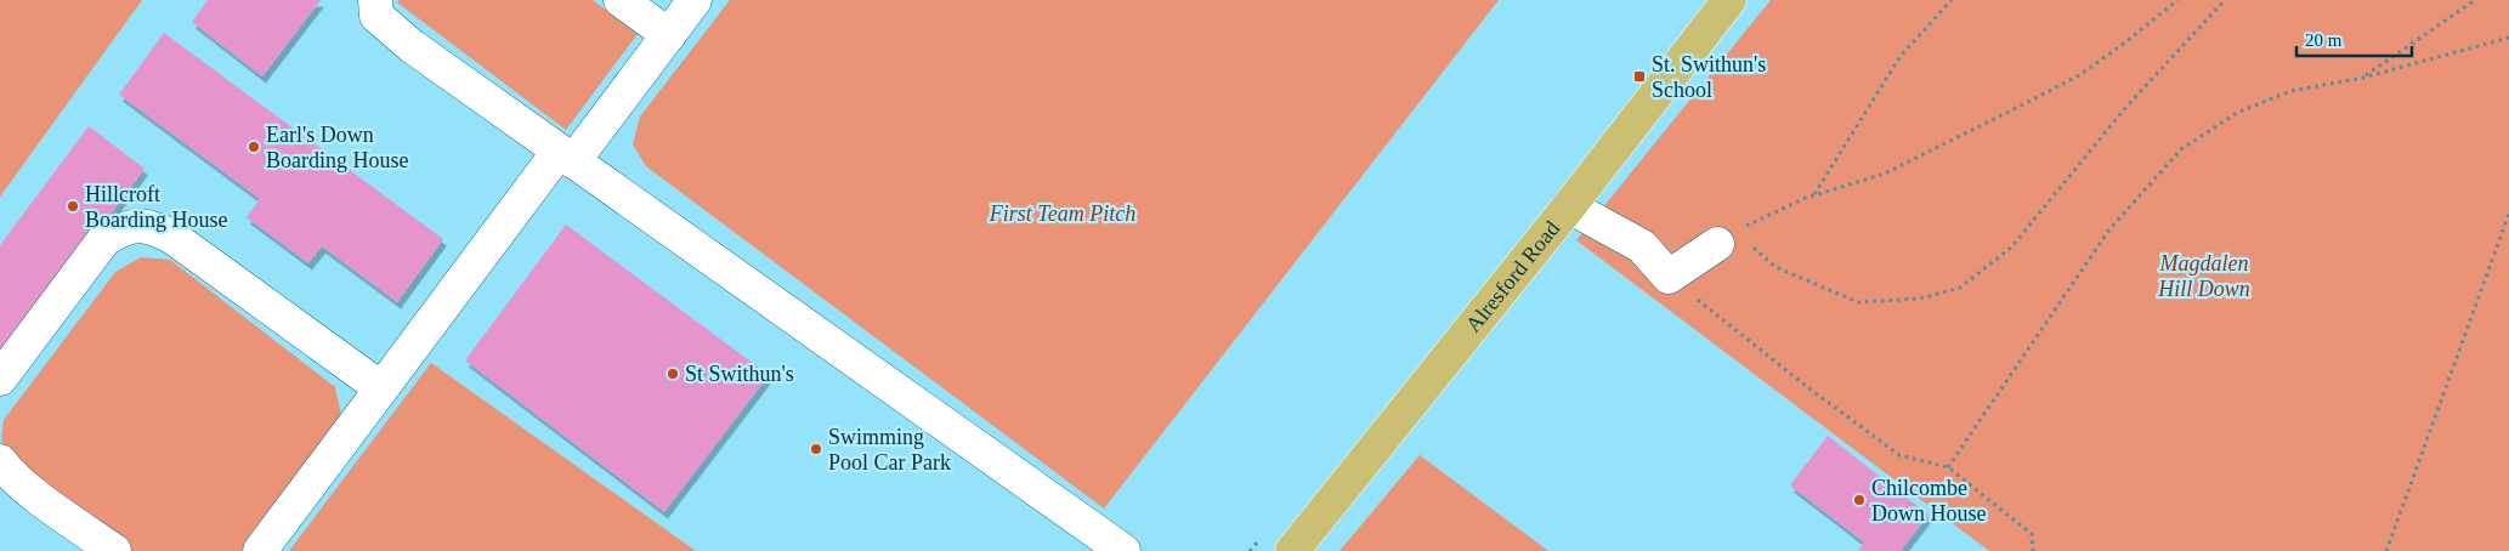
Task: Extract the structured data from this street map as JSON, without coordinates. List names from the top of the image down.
{
  "streets": {
    "main road": ["Alresford Road"]
  },
  "parks": ["First Team Pitch", "Magdalen Hill Down"],
  "places": {
    "transit": ["St. Swithun's School"],
    "other": [
      "Earl's Down Boarding House",
      "Hillcroft Boarding House",
      "St Swithun's",
      "Swimming Pool Car Park",
      "Chilcombe Down House"
    ]
  },
  "scale_bar": "20 m"
}
